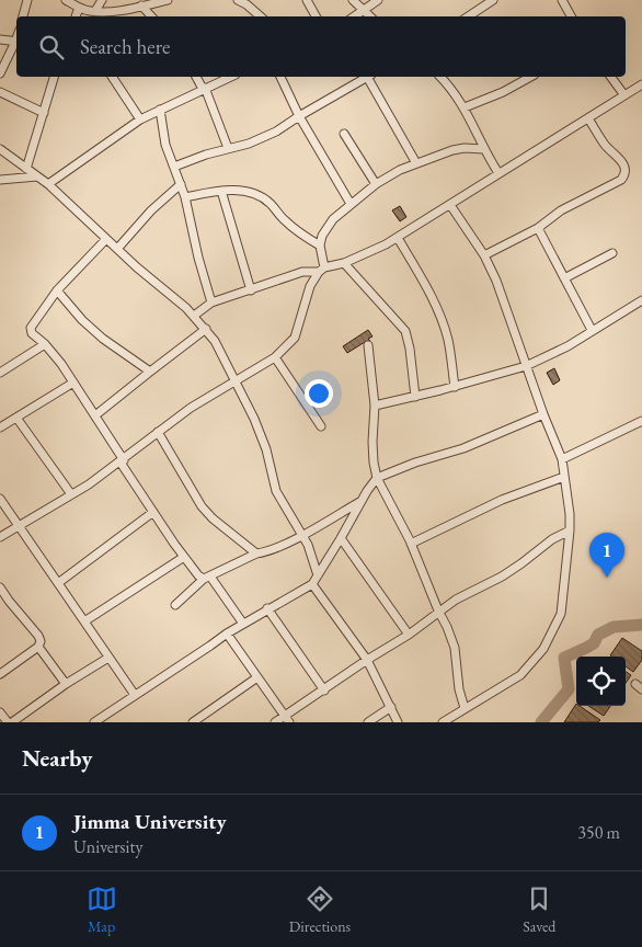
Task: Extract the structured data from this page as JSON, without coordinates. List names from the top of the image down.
{
  "page": {
    "search": "Search here",
    "pins": "1",
    "heading": "Nearby",
    "list": [
      {
        "mark": "1",
        "name": "Jimma University",
        "note": "University",
        "value": "350 m"
      }
    ],
    "nav": ["Map", "Directions", "Saved"]
  }
}
